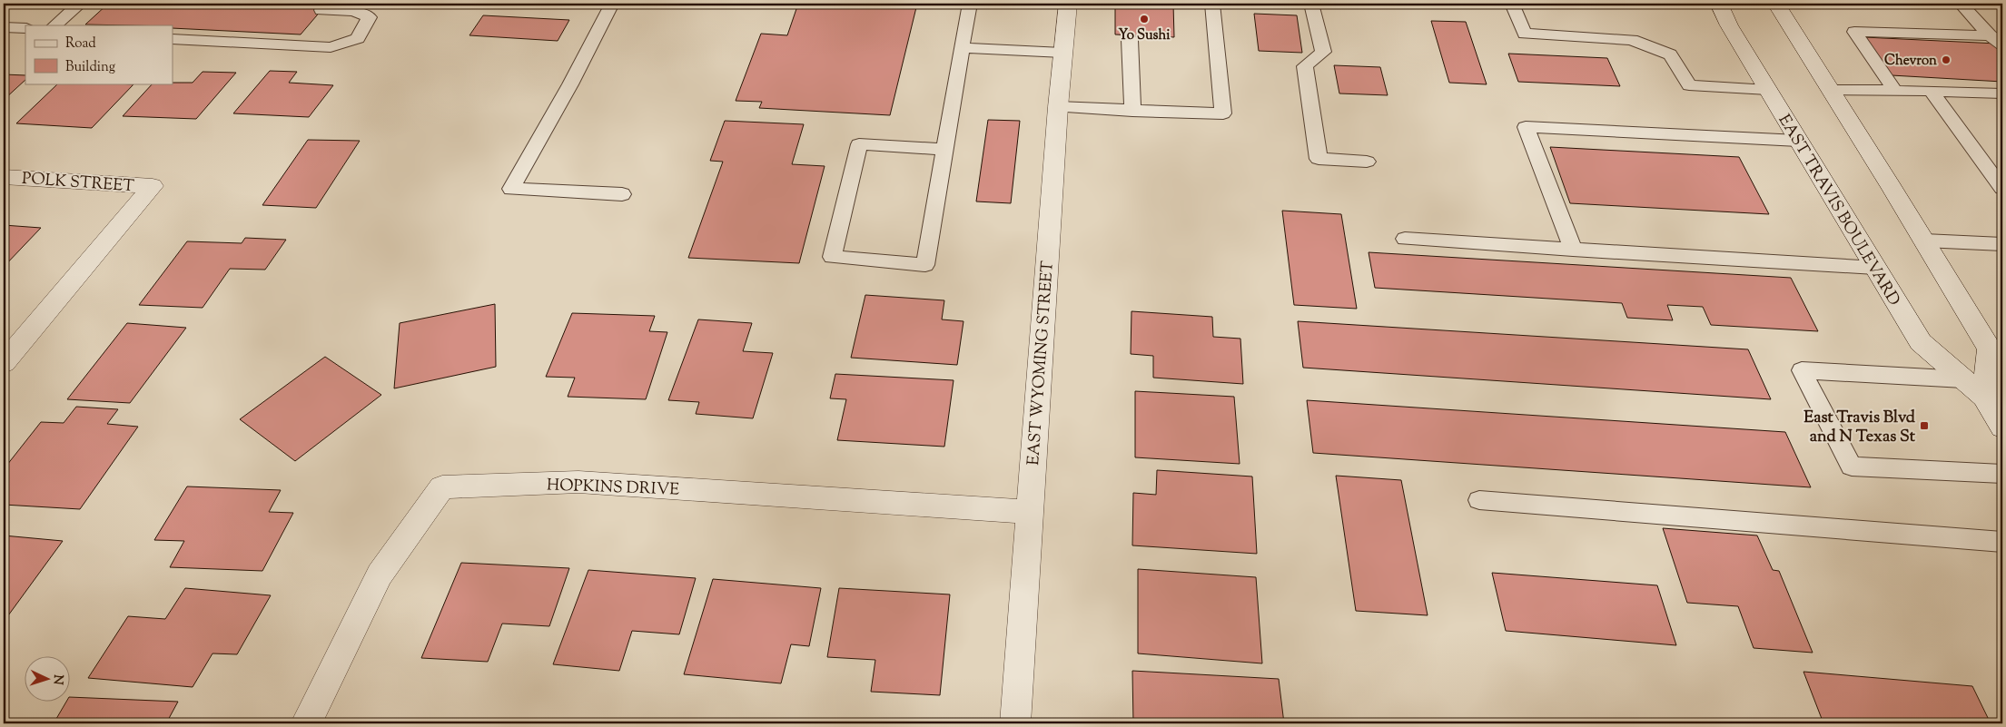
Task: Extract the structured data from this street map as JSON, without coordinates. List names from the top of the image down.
{
  "streets": {
    "street": [
      "POLK STREET",
      "EAST TRAVIS BOULEVARD",
      "EAST WYOMING STREET",
      "HOPKINS DRIVE"
    ]
  },
  "crossings": [
    ["EAST WYOMING STREET", "HOPKINS DRIVE"]
  ],
  "places": {
    "other": ["Yo Sushi", "Chevron"],
    "transit": ["East Travis Blvd and N Texas St"]
  },
  "legend": ["Road", "Building"],
  "north": "right"
}
